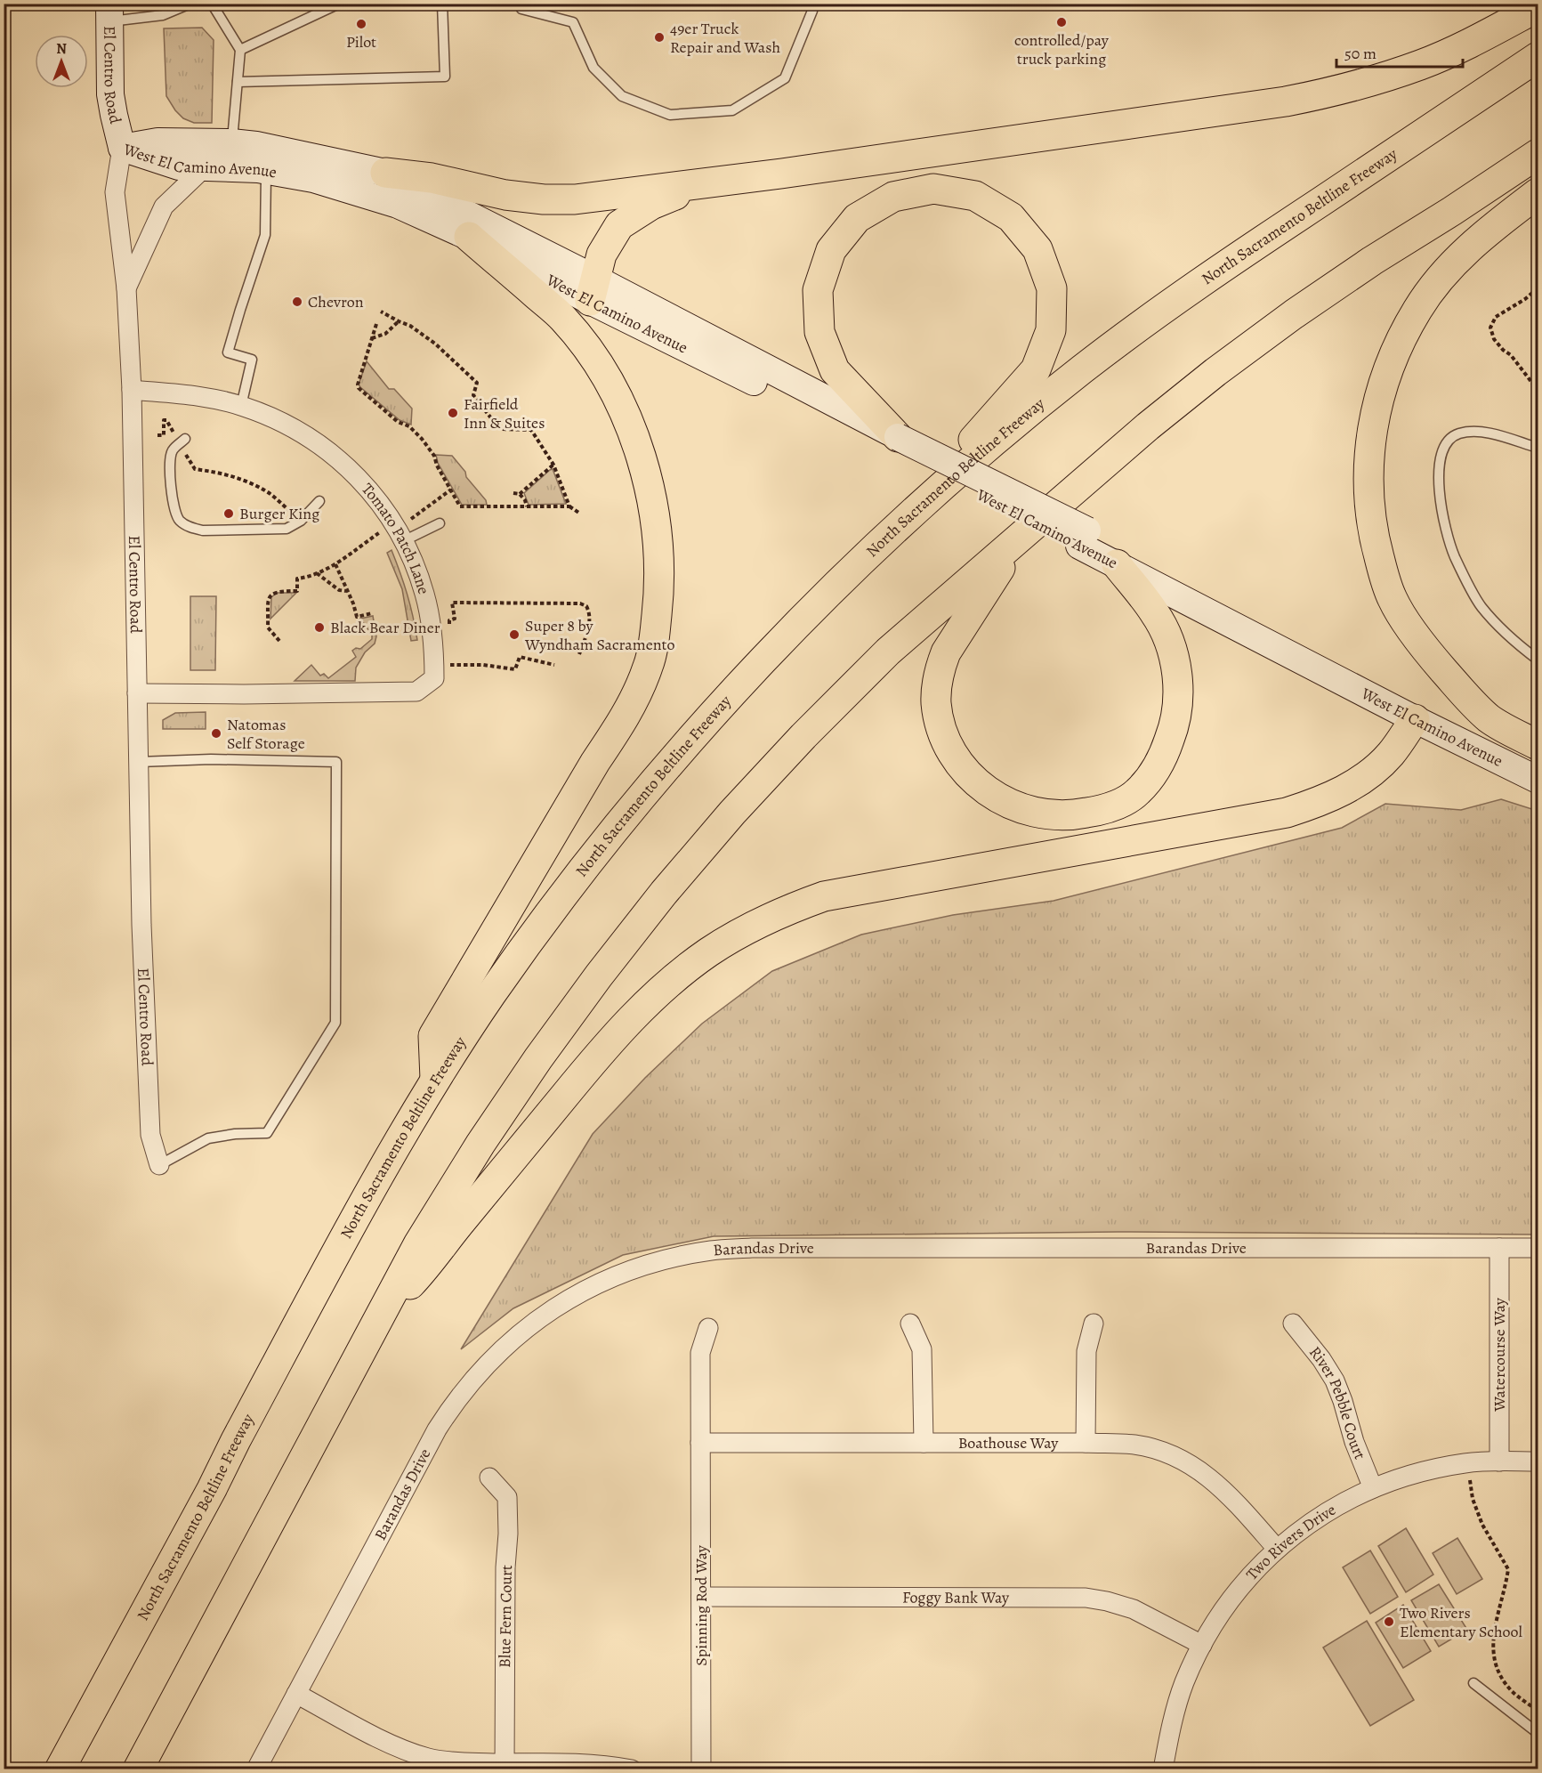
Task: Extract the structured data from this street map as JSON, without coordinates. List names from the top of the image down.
{
  "streets": {
    "highway": ["North Sacramento Beltline Freeway"],
    "main road": ["El Centro Road", "West El Camino Avenue"],
    "street": [
      "Tomato Patch Lane",
      "Barandas Drive",
      "Watercourse Way",
      "River Pebble Court",
      "Boathouse Way",
      "Two Rivers Drive",
      "Foggy Bank Way",
      "Spinning Rod Way",
      "Blue Fern Court"
    ]
  },
  "crossings": [
    ["El Centro Road", "West El Camino Avenue"],
    ["El Centro Road", "Tomato Patch Lane"],
    ["Barandas Drive", "Watercourse Way"],
    ["Watercourse Way", "Two Rivers Drive"],
    ["River Pebble Court", "Two Rivers Drive"],
    ["Boathouse Way", "Two Rivers Drive"],
    ["Boathouse Way", "Spinning Rod Way"],
    ["Two Rivers Drive", "Foggy Bank Way"],
    ["Foggy Bank Way", "Spinning Rod Way"]
  ],
  "places": [
    "controlled/pay truck parking",
    "Pilot",
    "49er Truck Repair and Wash",
    "Chevron",
    "Fairfield Inn & Suites",
    "Burger King",
    "Black Bear Diner",
    "Super 8 by Wyndham Sacramento",
    "Natomas Self Storage",
    "Two Rivers Elementary School"
  ],
  "scale_bar": "50 m",
  "north": "top"
}
